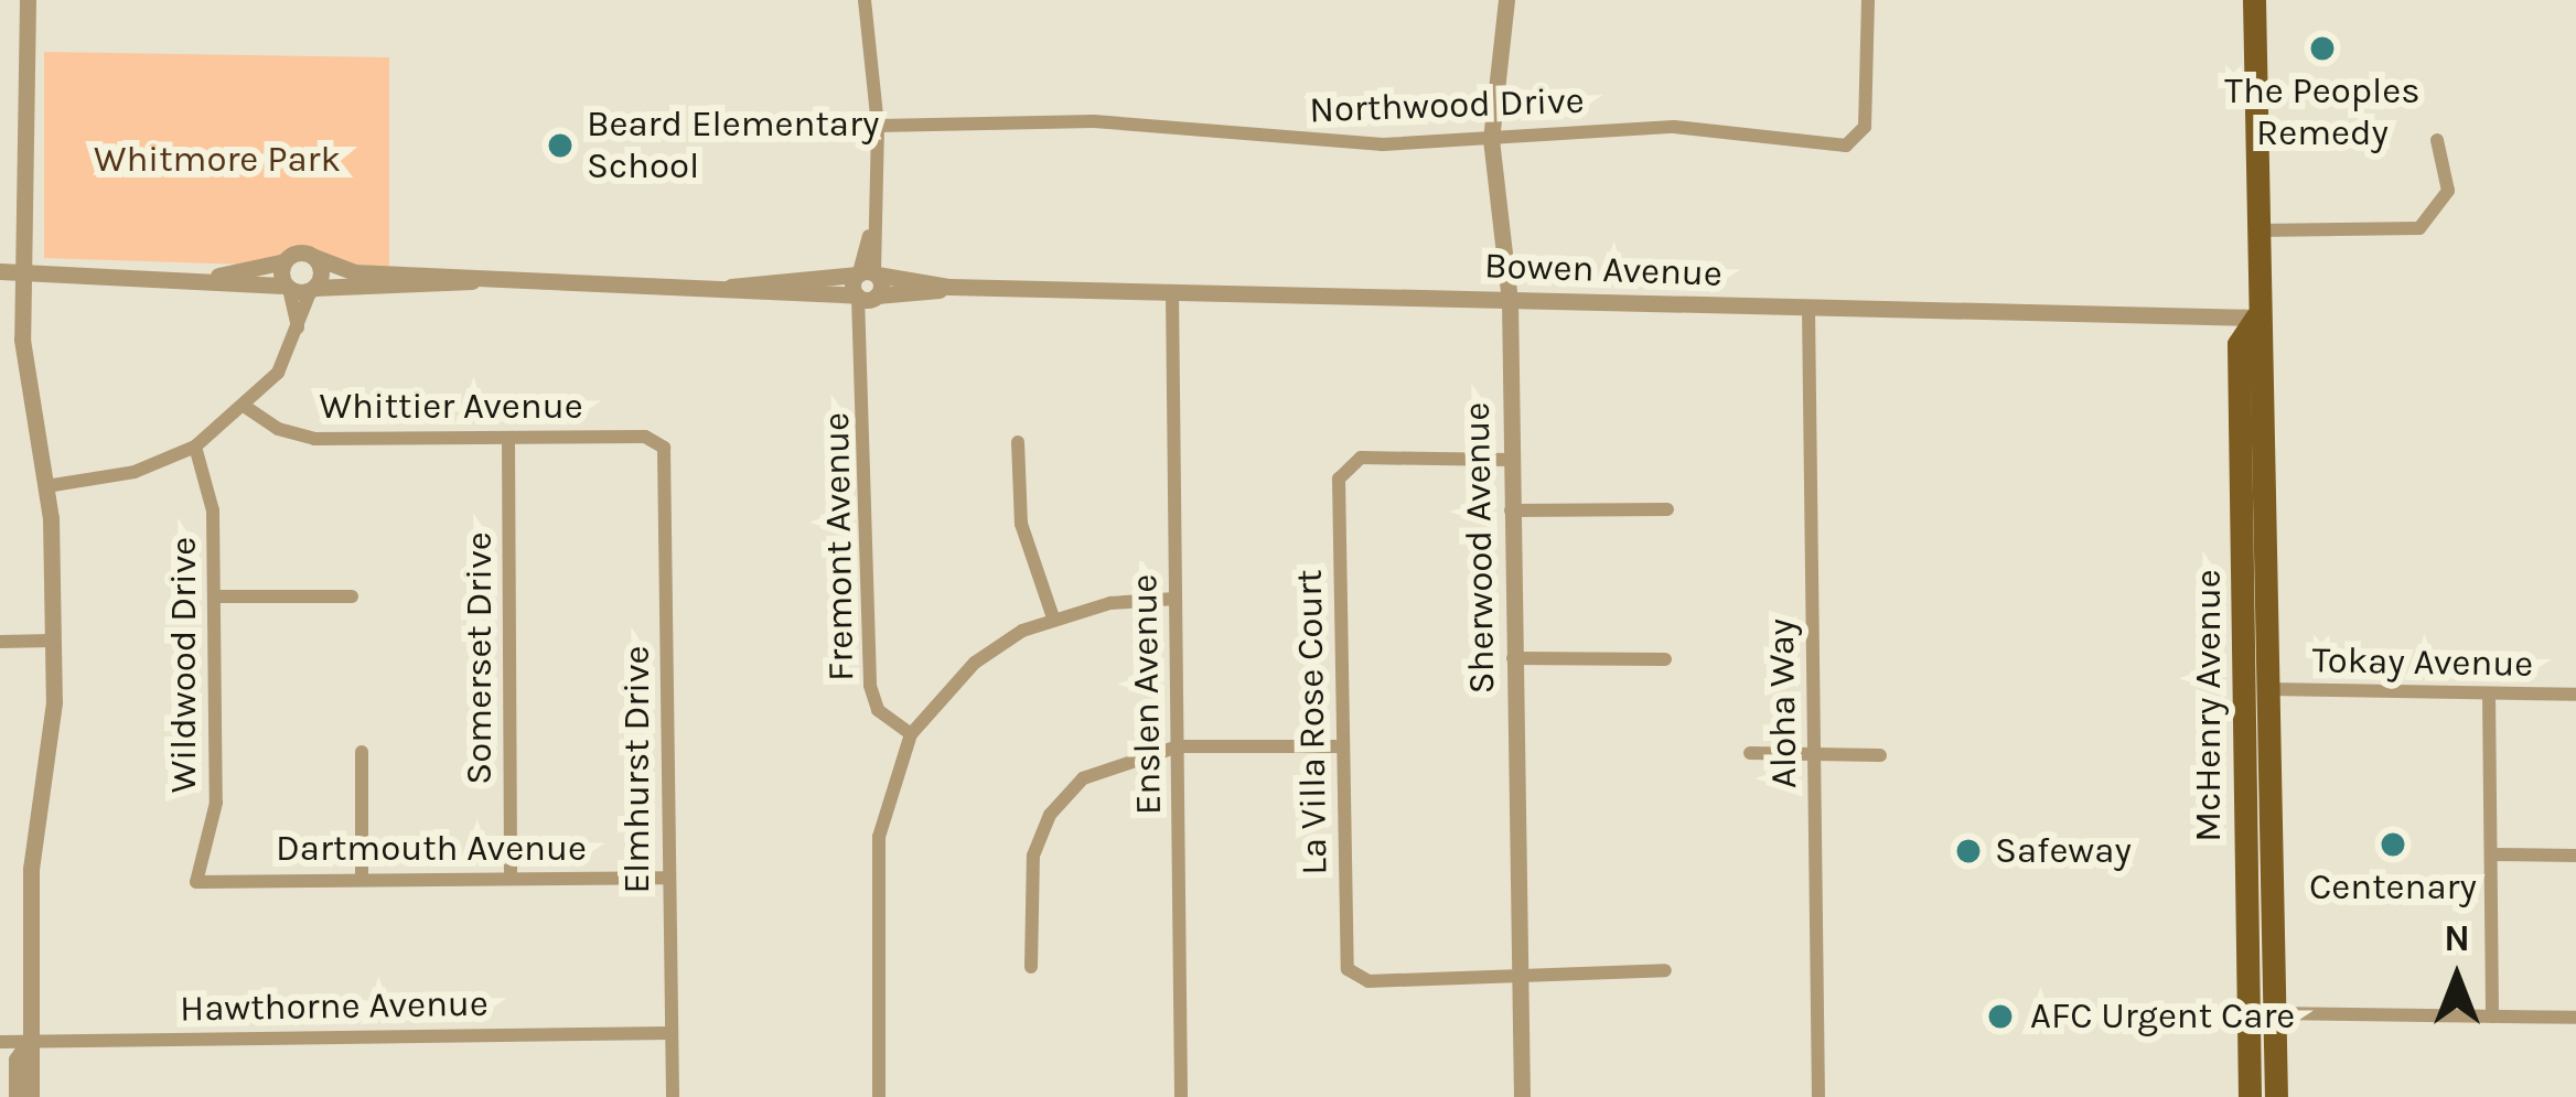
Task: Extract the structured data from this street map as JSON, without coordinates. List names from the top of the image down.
{
  "streets": {
    "main road": ["McHenry Avenue"],
    "street": [
      "Northwood Drive",
      "Bowen Avenue",
      "Whittier Avenue",
      "Fremont Avenue",
      "Sherwood Avenue",
      "Somerset Drive",
      "Tokay Avenue",
      "Wildwood Drive",
      "Enslen Avenue",
      "Aloha Way",
      "La Villa Rose Court",
      "Elmhurst Drive",
      "Dartmouth Avenue",
      "Hawthorne Avenue"
    ]
  },
  "crossings": [
    ["Northwood Drive", "Sherwood Avenue"],
    ["Bowen Avenue", "Fremont Avenue"],
    ["Bowen Avenue", "Sherwood Avenue"],
    ["Bowen Avenue", "Enslen Avenue"],
    ["Bowen Avenue", "Aloha Way"],
    ["Bowen Avenue", "McHenry Avenue"],
    ["Whittier Avenue", "Somerset Drive"],
    ["Whittier Avenue", "Elmhurst Drive"],
    ["Sherwood Avenue", "La Villa Rose Court"],
    ["Somerset Drive", "Dartmouth Avenue"],
    ["Tokay Avenue", "McHenry Avenue"],
    ["Wildwood Drive", "Dartmouth Avenue"],
    ["Elmhurst Drive", "Dartmouth Avenue"],
    ["Elmhurst Drive", "Hawthorne Avenue"]
  ],
  "parks": ["Whitmore Park"],
  "places": [
    "The Peoples Remedy",
    "Beard Elementary School",
    "Centenary",
    "Safeway",
    "AFC Urgent Care"
  ],
  "north": "top"
}
